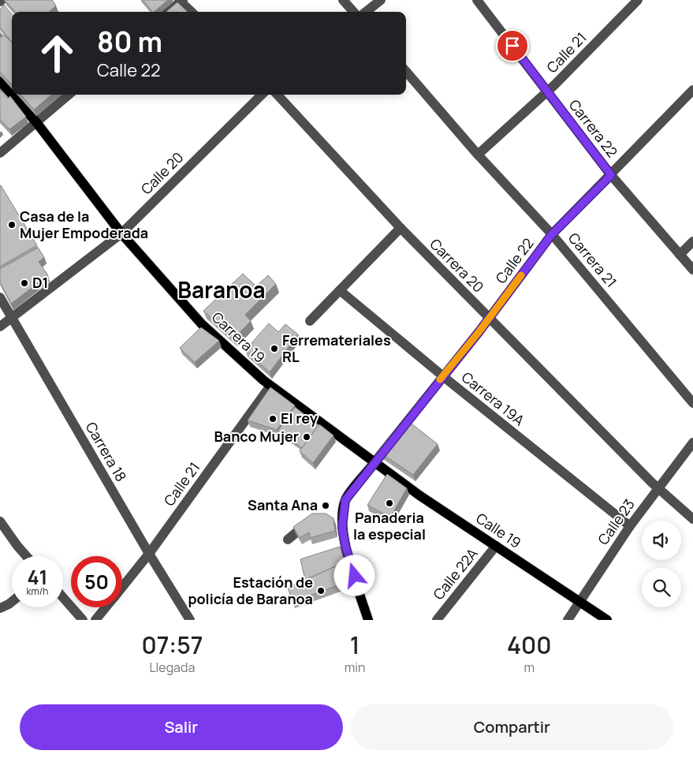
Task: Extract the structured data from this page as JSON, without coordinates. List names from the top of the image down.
{
  "streets": {
    "main road": ["Carrera 19", "Calle 19"],
    "street": [
      "Calle 21",
      "Carrera 22",
      "Calle 20",
      "Carrera 21",
      "Calle 22",
      "Carrera 20",
      "Carrera 19A",
      "Carrera 18",
      "Calle 23",
      "Calle 22A"
    ]
  },
  "crossings": [
    ["Calle 21", "Carrera 22"],
    ["Calle 21", "Carrera 21"],
    ["Calle 21", "Carrera 19"],
    ["Calle 21", "Carrera 18"],
    ["Carrera 22", "Calle 22"],
    ["Calle 20", "Carrera 19"],
    ["Calle 20", "Carrera 18"],
    ["Carrera 21", "Calle 22"],
    ["Calle 22", "Carrera 20"],
    ["Calle 22", "Carrera 19"],
    ["Calle 22", "Carrera 19A"],
    ["Calle 22", "Calle 19"],
    ["Carrera 20", "Calle 23"],
    ["Carrera 19", "Calle 19"],
    ["Carrera 19A", "Calle 23"],
    ["Calle 23", "Calle 19"],
    ["Calle 19", "Calle 22A"]
  ],
  "districts": ["Baranoa"],
  "places": [
    "Casa de la Mujer Empoderada",
    "D1",
    "Ferremateriales RL",
    "El rey",
    "Banco Mujer",
    "Panaderia la especial",
    "Santa Ana",
    "Estación de policía de Baranoa"
  ],
  "page": {
    "turn": ["80 m", "Calle 22"],
    "speed": "41 km/h",
    "limit": "50",
    "eta": [
      "07:57",
      "Llegada",
      "1",
      "min",
      "400",
      "m"
    ],
    "buttons": ["Salir", "Compartir"]
  }
}
